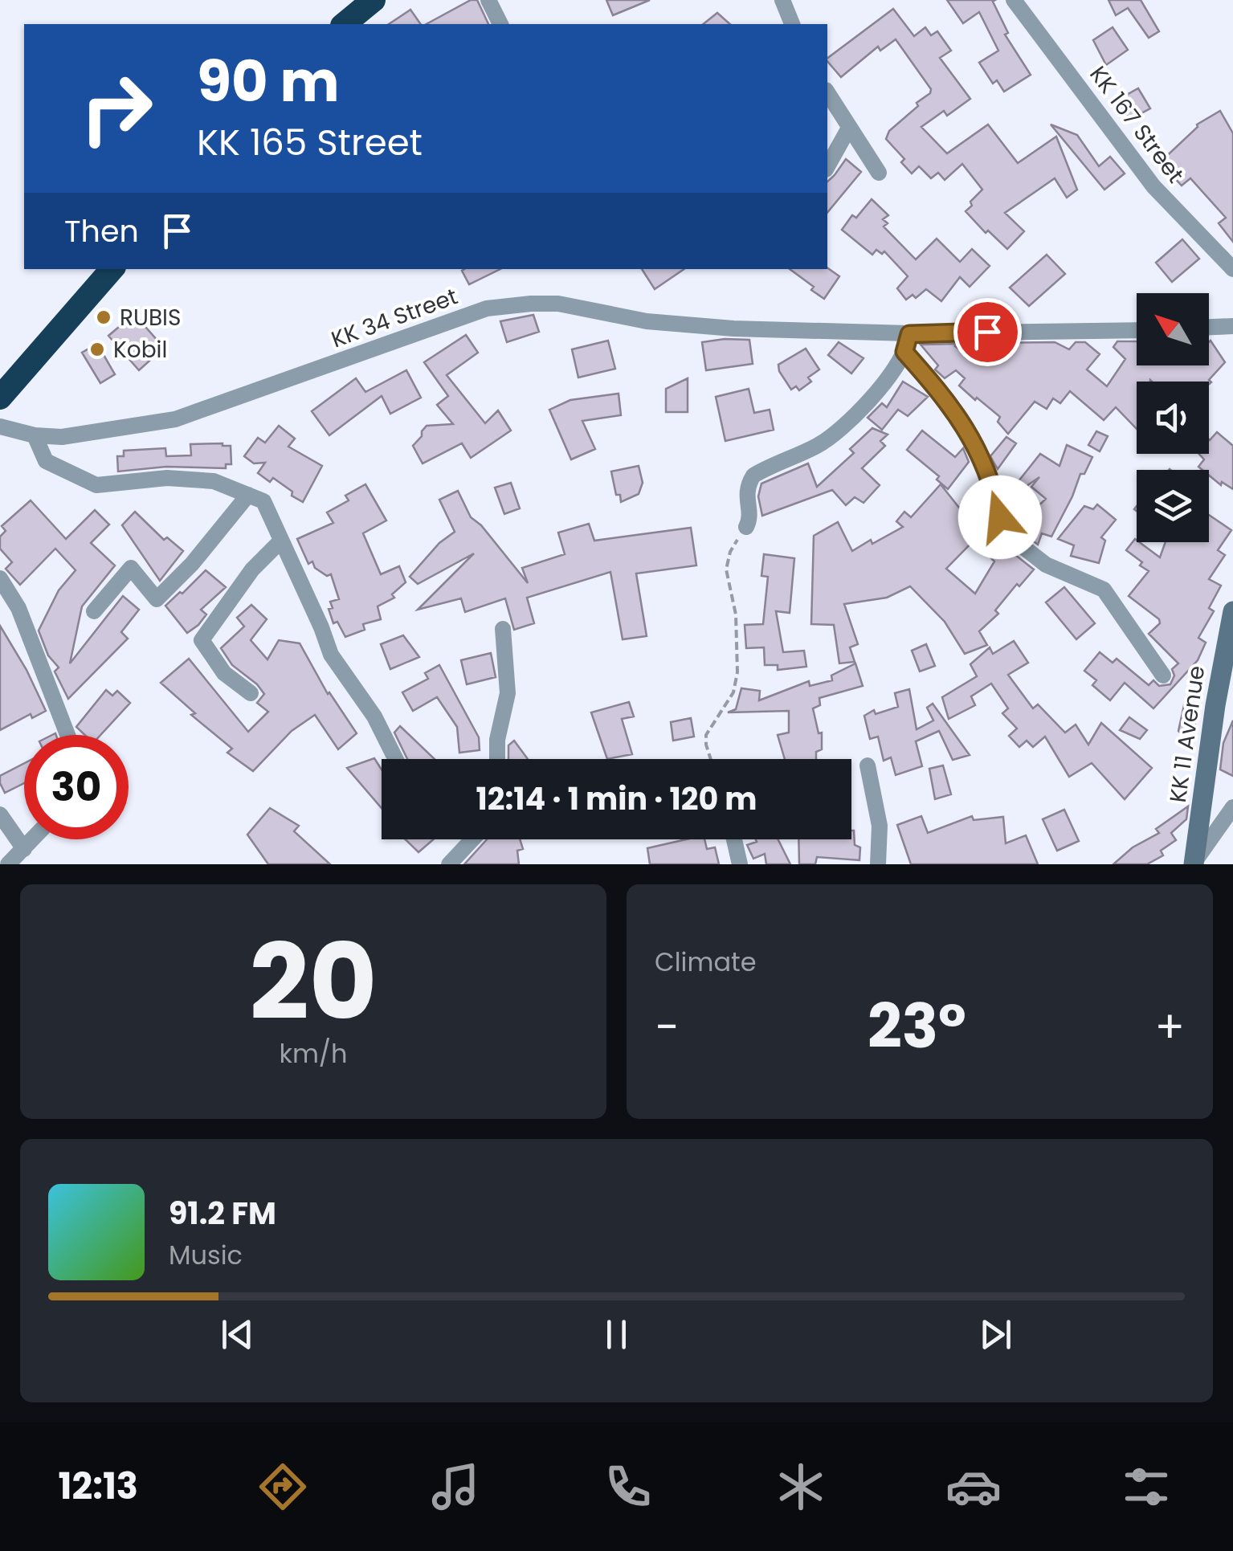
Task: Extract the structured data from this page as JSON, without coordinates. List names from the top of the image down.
{
  "streets": {
    "main road": ["KK 11 Avenue"],
    "street": ["KK 167 Street", "KK 34 Street"]
  },
  "places": ["RUBIS", "Kobil"],
  "north": "top left",
  "page": {
    "turn": ["90 m", "KK 165 Street"],
    "then": "Then",
    "limit": "30",
    "trip": "12:14 · 1 min · 120 m",
    "tile": [
      ["20", "km/h"],
      "Climate"
    ],
    "heat": ["−", "23°", "+"],
    "song": ["91.2 FM", "Music"],
    "tabs": "12:13"
  }
}
